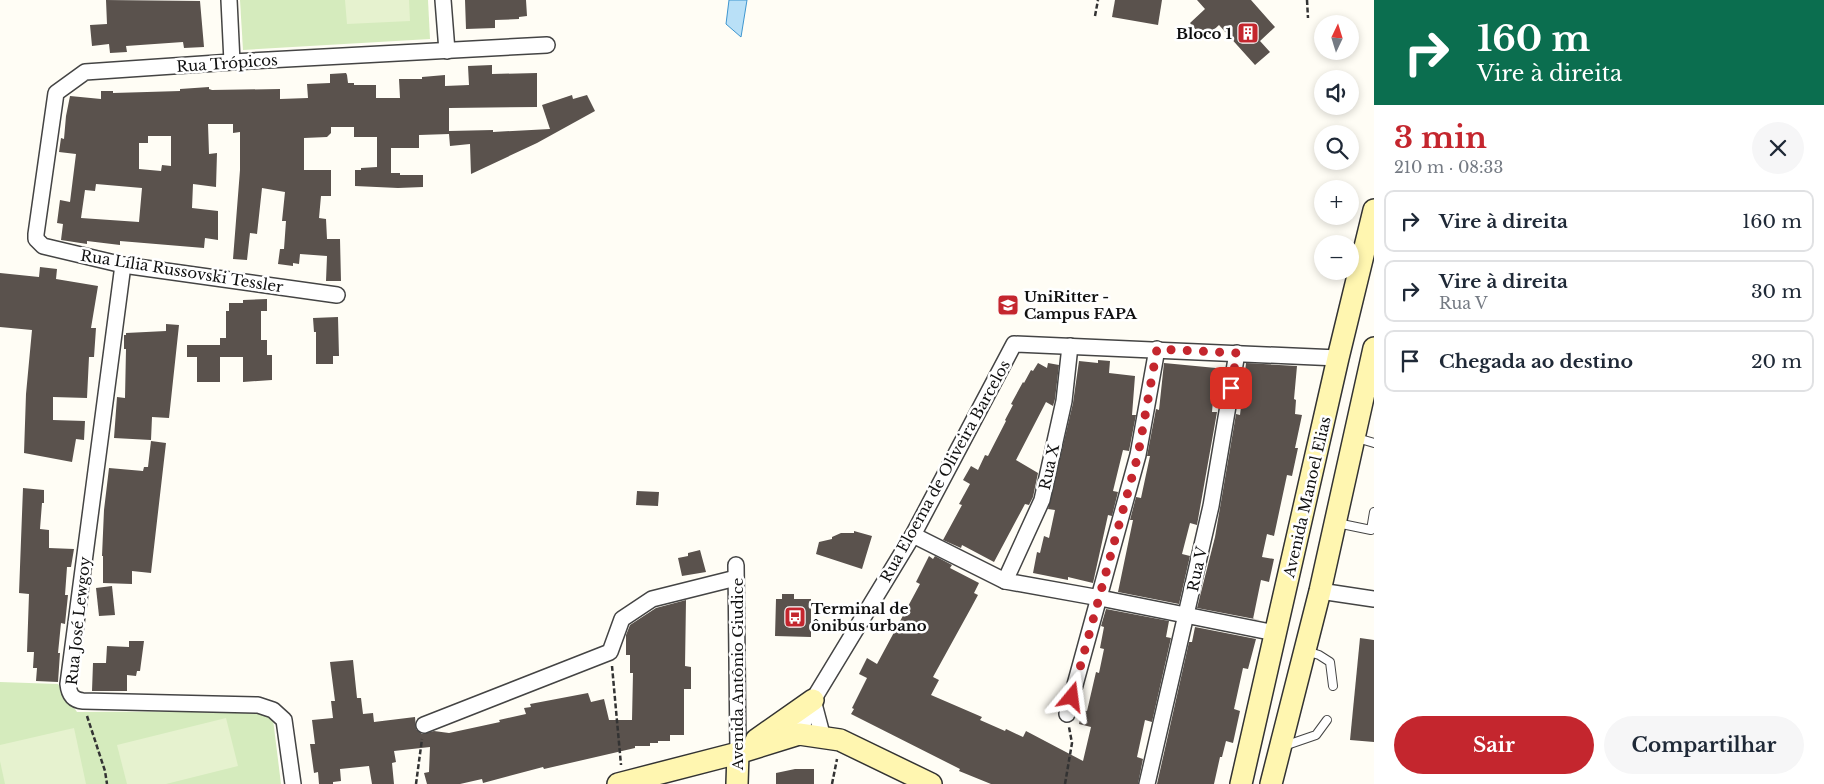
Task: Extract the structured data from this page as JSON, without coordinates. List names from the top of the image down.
{
  "streets": {
    "main road": ["Avenida Manoel Elias", "Avenida Antônio Giudice"],
    "street": [
      "Rua Trópicos",
      "Rua Lília Russovski Tessler",
      "Rua X",
      "Rua Eloema de Oliveira Barcelos",
      "Rua V",
      "Rua José Lewgoy"
    ]
  },
  "crossings": [
    ["Rua Trópicos", "Rua Lília Russovski Tessler"],
    ["Rua Lília Russovski Tessler", "Rua José Lewgoy"],
    ["Rua X", "Rua Eloema de Oliveira Barcelos"]
  ],
  "places": {
    "building": ["Bloco 1"],
    "school or university": ["UniRitter - Campus FAPA"],
    "bus stop": ["Terminal de ônibus urbano"]
  },
  "north": "top",
  "page": {
    "turn": ["160 m", "Vire à direita"],
    "map_buttons": ["+", "−"],
    "heading": ["3 min", "210 m · 08:33"],
    "list": [
      {
        "name": "Vire à direita",
        "value": "160 m"
      },
      {
        "name": "Vire à direita",
        "note": "Rua V",
        "value": "30 m"
      },
      {
        "name": "Chegada ao destino",
        "value": "20 m"
      }
    ],
    "buttons": ["Sair", "Compartilhar"]
  }
}
